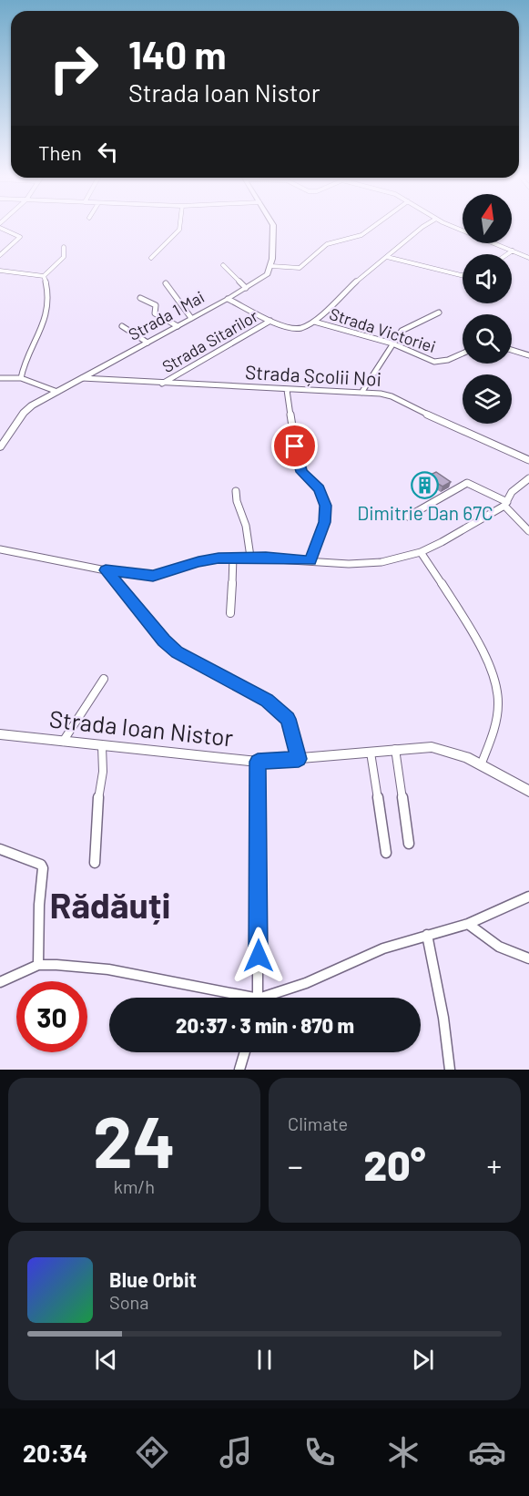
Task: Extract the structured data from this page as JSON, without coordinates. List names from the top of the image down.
{
  "streets": {
    "main road": ["Strada 1 Mai"],
    "street": [
      "Strada Victoriei",
      "Strada Sitarilor",
      "Strada Școlii Noi",
      "Strada Ioan Nistor"
    ]
  },
  "crossings": [
    ["Strada 1 Mai", "Strada Școlii Noi"],
    ["Strada Sitarilor", "Strada Școlii Noi"]
  ],
  "districts": ["Rădăuți"],
  "places": {
    "building": ["Dimitrie Dan 67C"]
  },
  "north": "top",
  "page": {
    "turn": ["140 m", "Strada Ioan Nistor"],
    "then": "Then",
    "limit": "30",
    "trip": "20:37 · 3 min · 870 m",
    "tile": [
      ["24", "km/h"],
      "Climate"
    ],
    "heat": ["−", "20°", "+"],
    "song": ["Blue Orbit", "Sona"],
    "tabs": "20:34"
  }
}
